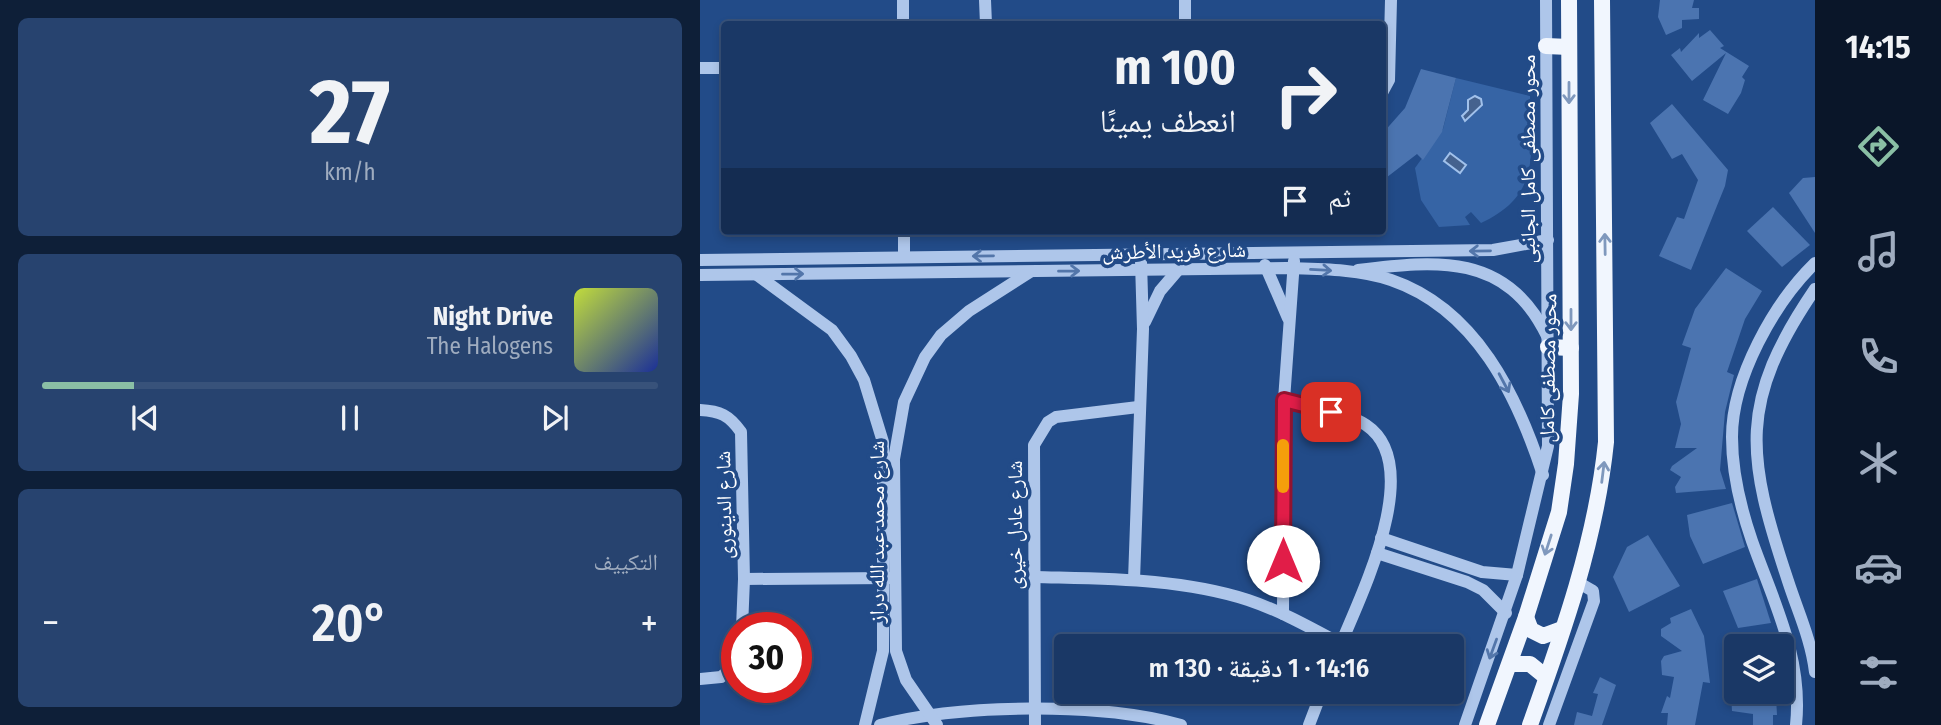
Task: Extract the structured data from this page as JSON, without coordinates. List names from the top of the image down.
{
  "streets": {
    "main road": ["محور مصطفى كامل"],
    "street": [
      "محور مصطفى كامل الجانبى",
      "شارع فريد الأطرش",
      "شارع الدينورى",
      "شارع عادل خيرى",
      "شارع محمد عبد الله دراز"
    ]
  },
  "crossings": [
    ["محور مصطفى كامل الجانبى", "شارع فريد الأطرش"],
    ["شارع فريد الأطرش", "شارع محمد عبد الله دراز"]
  ],
  "page": {
    "tabs": "14:15",
    "tile": [
      ["27", "km/h"],
      "التكييف"
    ],
    "turn": ["100 m", "انعطف يمينًا"],
    "then": "ثم",
    "song": ["Night Drive", "The Halogens"],
    "heat": ["−", "20°", "+"],
    "limit": "30",
    "trip": "14:16 · 1 دقيقة · 130 m"
  }
}
